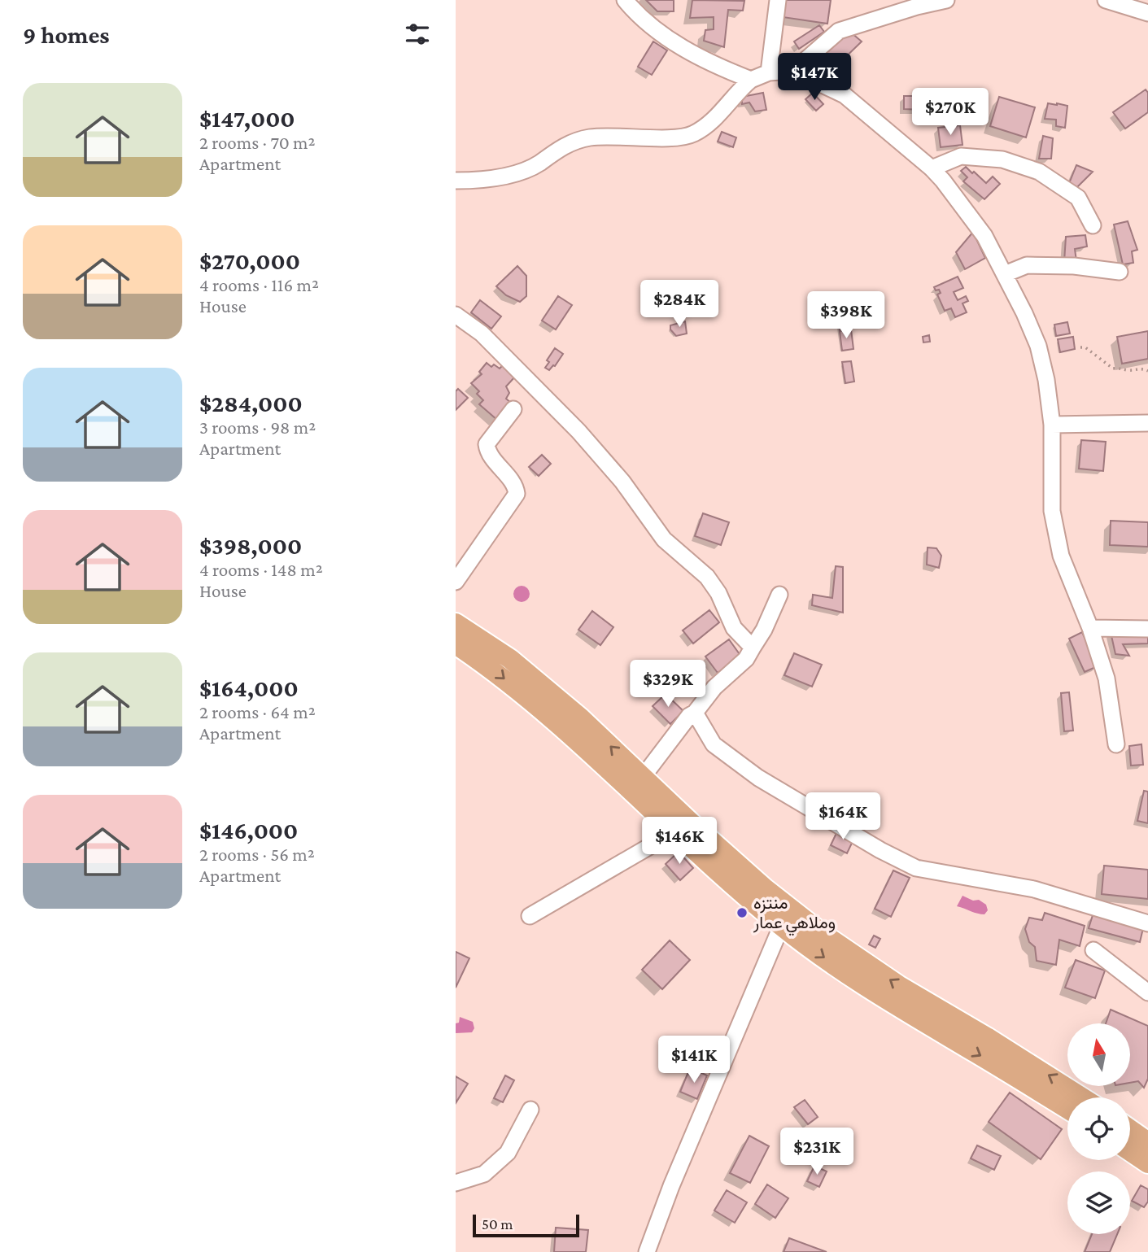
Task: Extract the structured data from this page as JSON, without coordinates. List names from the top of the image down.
{
  "places": ["منتزه وملاهي عمار"],
  "scale_bar": "50 m",
  "north": "top",
  "page": {
    "heading": "9 homes",
    "price": [
      "$147K",
      "$270K",
      "$284K",
      "$398K",
      "$329K",
      "$164K",
      "$146K",
      "$141K",
      "$231K"
    ],
    "list": [
      {
        "name": "$147,000",
        "note": "2 rooms · 70 m² · Apartment"
      },
      {
        "name": "$270,000",
        "note": "4 rooms · 116 m² · House"
      },
      {
        "name": "$284,000",
        "note": "3 rooms · 98 m² · Apartment"
      },
      {
        "name": "$398,000",
        "note": "4 rooms · 148 m² · House"
      },
      {
        "name": "$164,000",
        "note": "2 rooms · 64 m² · Apartment"
      },
      {
        "name": "$146,000",
        "note": "2 rooms · 56 m² · Apartment"
      }
    ],
    "scale": "50 m"
  }
}
